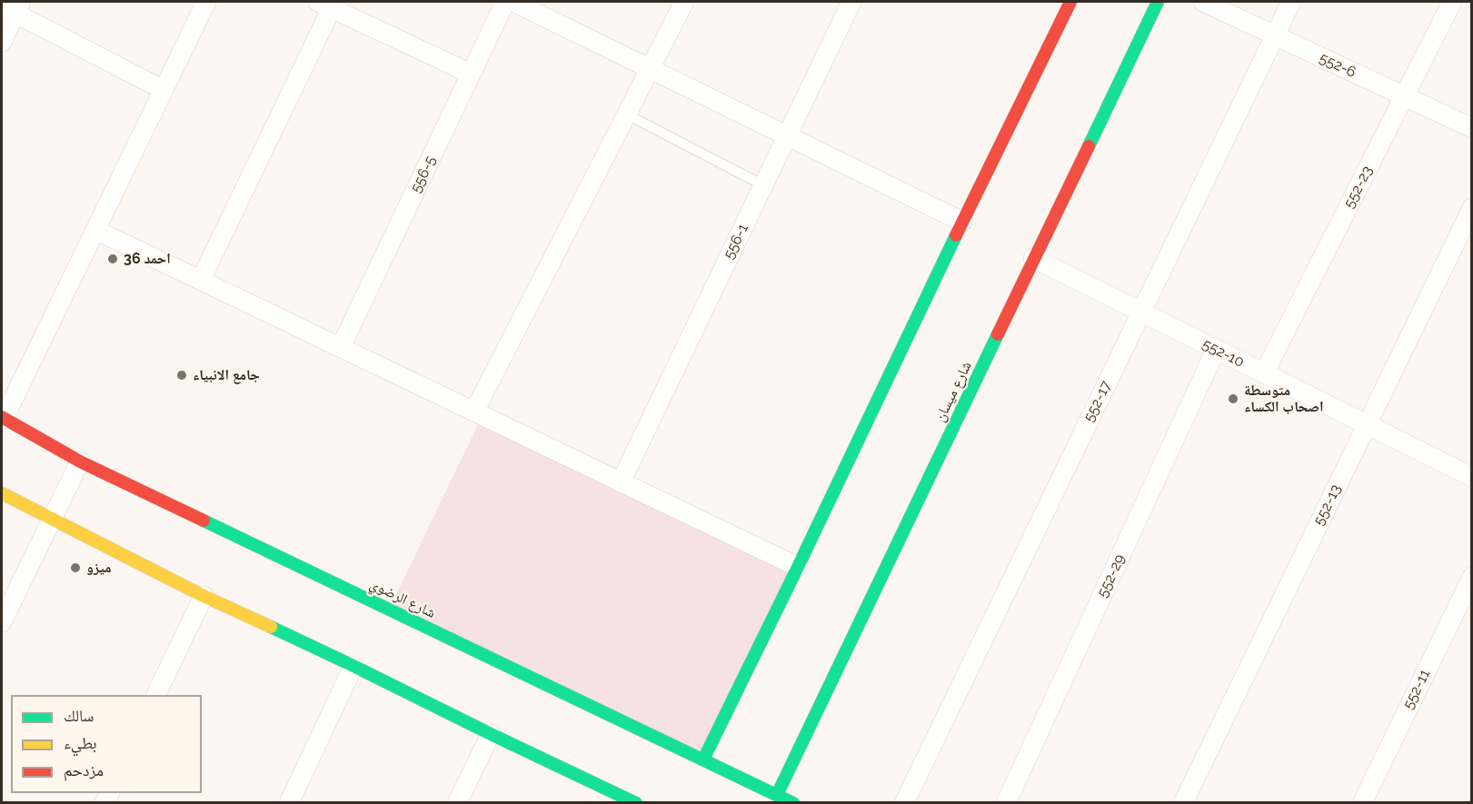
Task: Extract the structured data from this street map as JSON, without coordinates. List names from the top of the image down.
{
  "streets": {
    "street": [
      "552-6",
      "556-5",
      "552-23",
      "556-1",
      "552-10",
      "شارع ميسان",
      "552-17",
      "552-13",
      "552-29",
      "شارع الرضوي",
      "552-11"
    ]
  },
  "crossings": [
    ["552-6", "552-23"],
    ["552-6", "552-17"],
    ["552-23", "552-10"],
    ["552-10", "شارع ميسان"],
    ["552-10", "552-17"],
    ["552-10", "552-13"],
    ["552-10", "552-29"],
    ["شارع ميسان", "شارع الرضوي"]
  ],
  "places": [
    "احمد 36",
    "جامع الانبياء",
    "متوسطة اصحاب الكساء",
    "ميزو"
  ],
  "legend": ["سالك", "بطيء", "مزدحم"]
}
